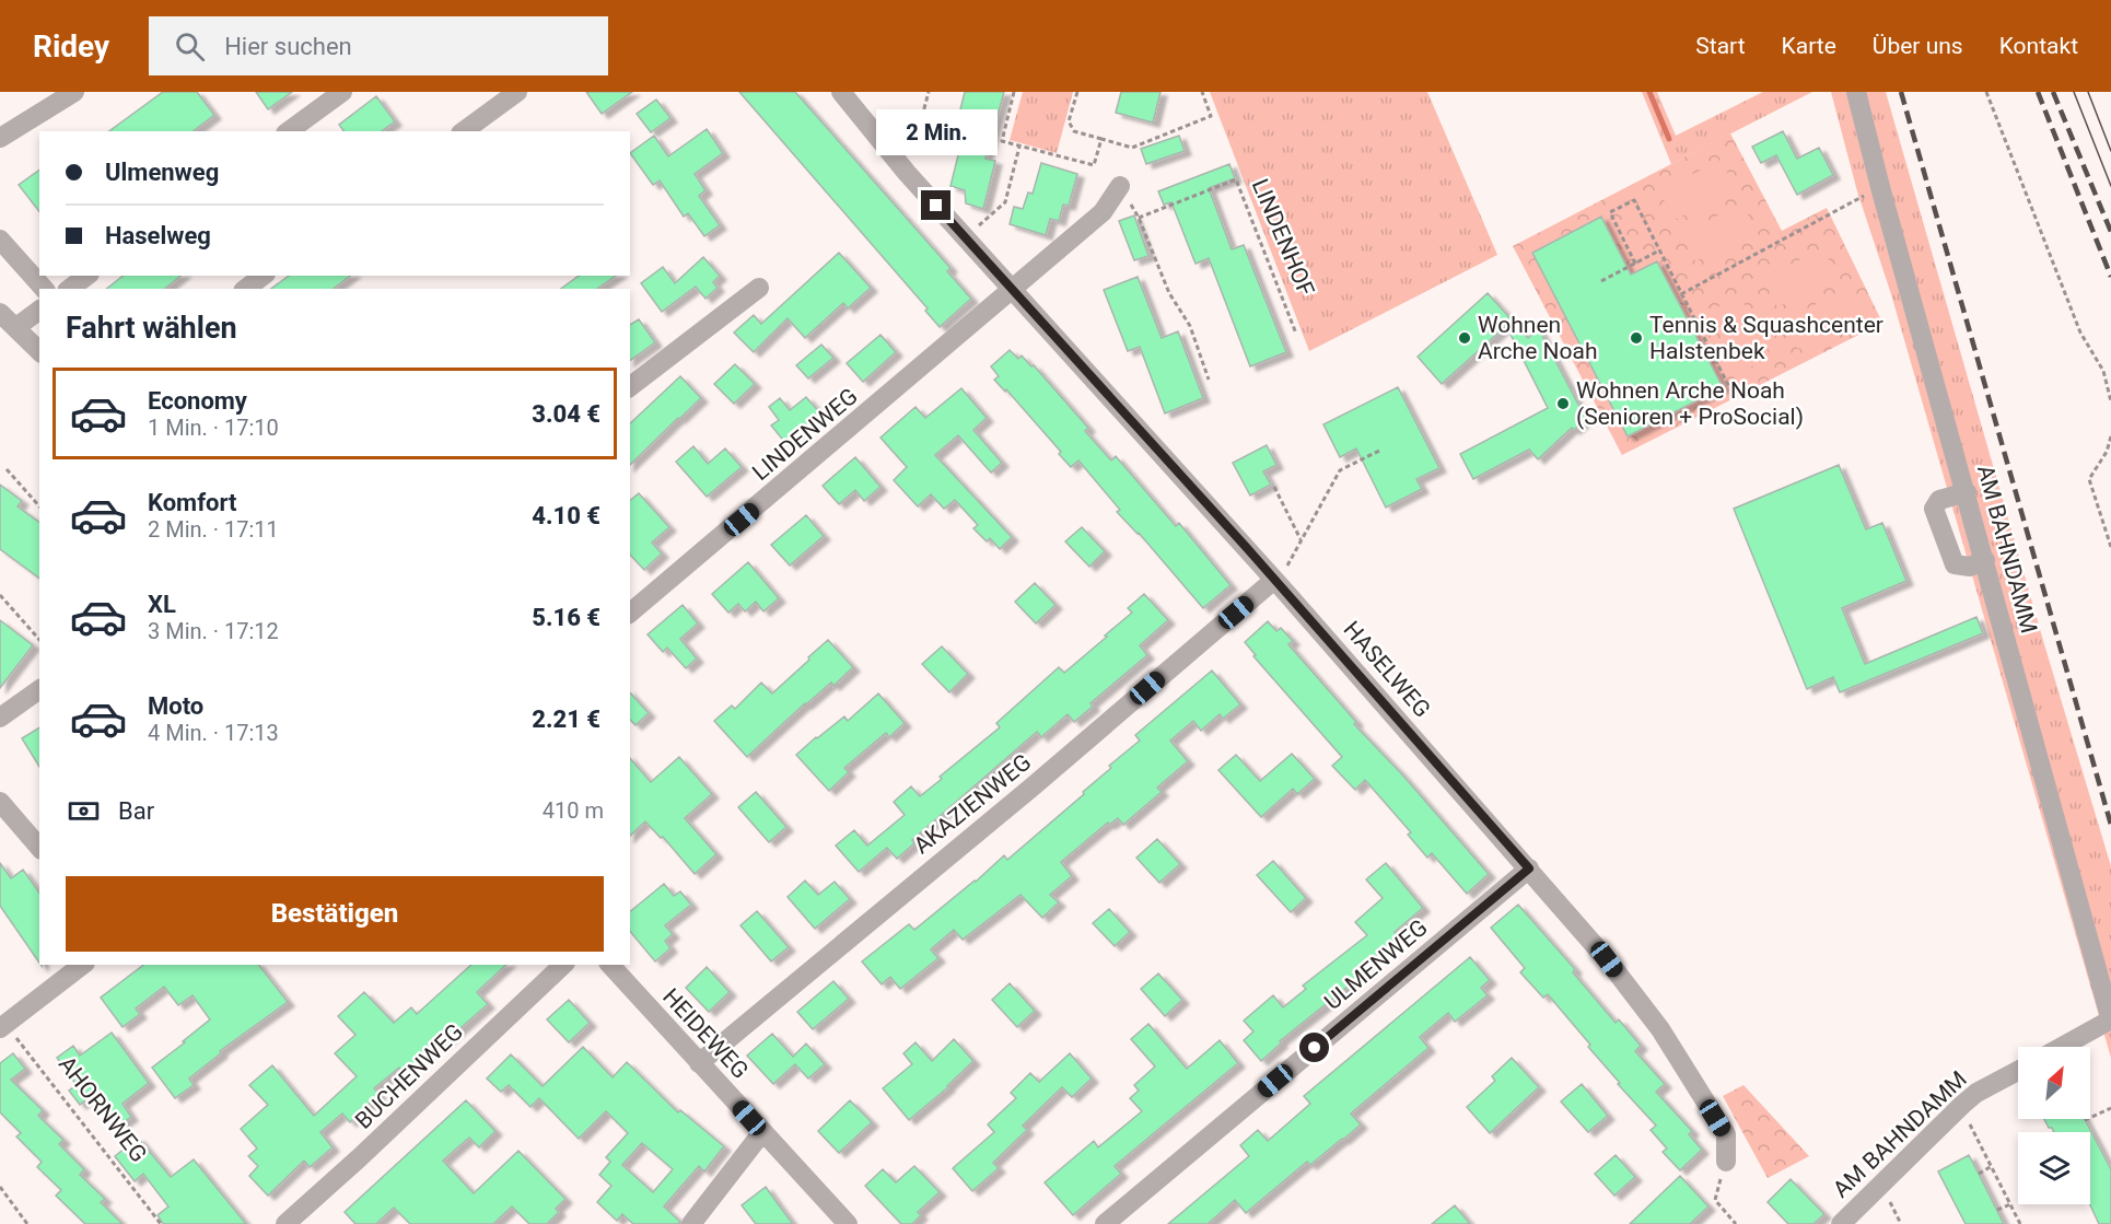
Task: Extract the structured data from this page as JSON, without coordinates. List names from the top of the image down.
{
  "streets": {
    "street": [
      "LINDENWEG",
      "AM BAHNDAMM",
      "HASELWEG",
      "AKAZIENWEG",
      "ULMENWEG",
      "HEIDEWEG",
      "BUCHENWEG"
    ],
    "path": ["LINDENHOF", "AHORNWEG"]
  },
  "crossings": [
    ["LINDENWEG", "HASELWEG"],
    ["HASELWEG", "AKAZIENWEG"],
    ["HASELWEG", "ULMENWEG"],
    ["AKAZIENWEG", "HEIDEWEG"]
  ],
  "places": ["Wohnen Arche Noah", "Tennis & Squashcenter Halstenbek", "Wohnen Arche Noah (Senioren + ProSocial)"],
  "north": "top right",
  "page": {
    "header": "Ridey",
    "search": "Hier suchen",
    "nav": [
      "Start",
      "Karte",
      "Über uns",
      "Kontakt"
    ],
    "bubble": "2 Min.",
    "banner": ["Ulmenweg", "Haselweg"],
    "heading": "Fahrt wählen",
    "list": [
      {
        "name": "Economy",
        "note": "1 Min. · 17:10",
        "value": "3.04 €"
      },
      {
        "name": "Komfort",
        "note": "2 Min. · 17:11",
        "value": "4.10 €"
      },
      {
        "name": "XL",
        "note": "3 Min. · 17:12",
        "value": "5.16 €"
      },
      {
        "name": "Moto",
        "note": "4 Min. · 17:13",
        "value": "2.21 €"
      }
    ],
    "pay": ["Bar", "410 m"],
    "buttons": "Bestätigen"
  }
}
